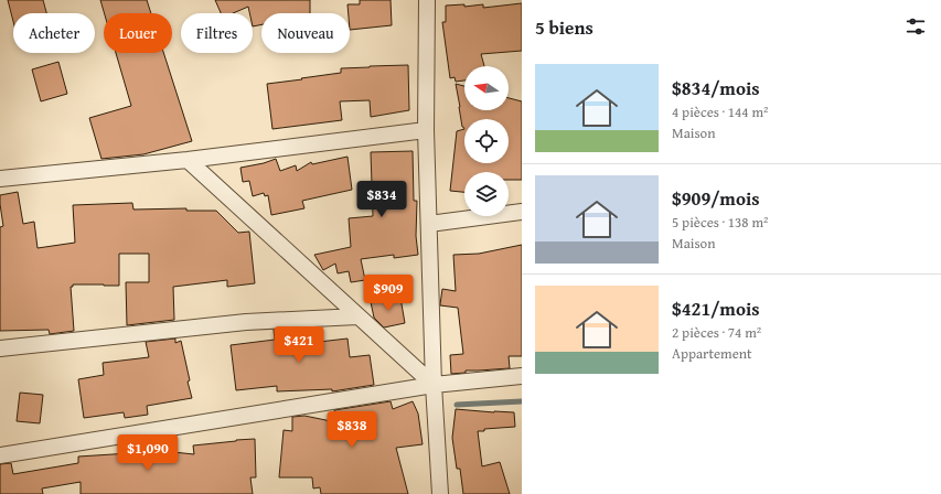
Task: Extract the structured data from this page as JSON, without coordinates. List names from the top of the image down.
{
  "north": "left",
  "page": {
    "heading": "5 biens",
    "chip": [
      "Acheter",
      "Louer",
      "Filtres",
      "Nouveau"
    ],
    "list": [
      {
        "name": "$834/mois",
        "note": "4 pièces · 144 m² · Maison"
      },
      {
        "name": "$909/mois",
        "note": "5 pièces · 138 m² · Maison"
      },
      {
        "name": "$421/mois",
        "note": "2 pièces · 74 m² · Appartement"
      }
    ],
    "price": [
      "$834",
      "$909",
      "$421",
      "$838",
      "$1,090"
    ]
  }
}
